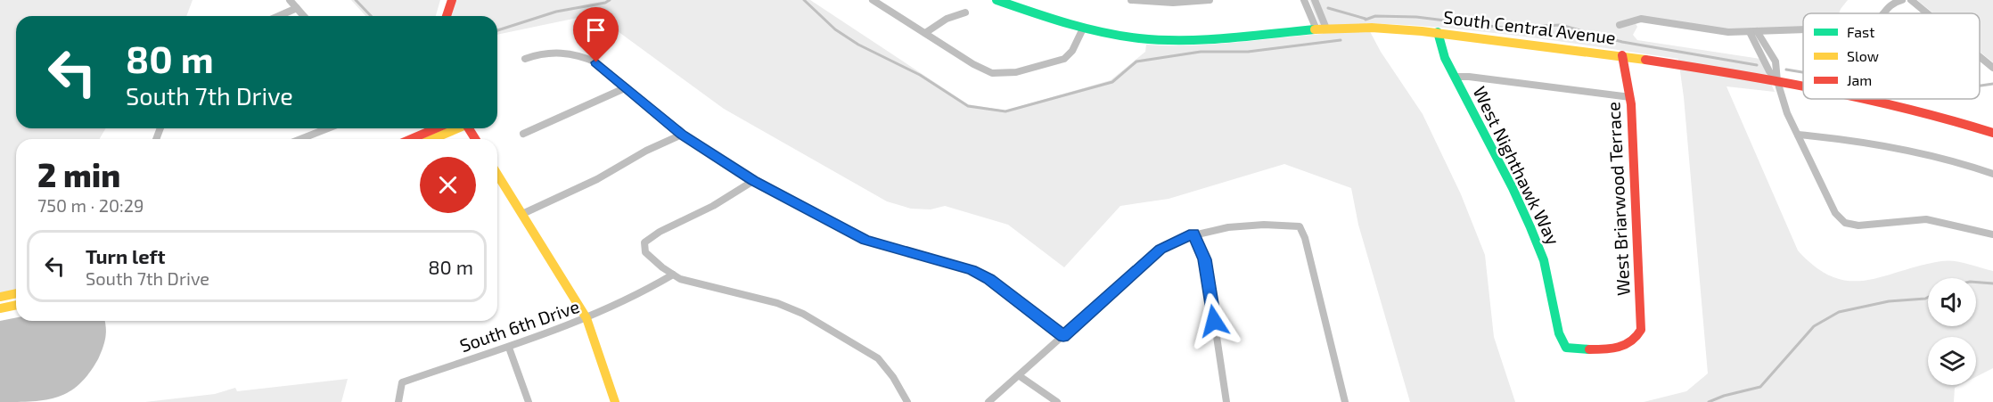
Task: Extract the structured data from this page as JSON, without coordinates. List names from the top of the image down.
{
  "streets": {
    "street": [
      "South Central Avenue",
      "West Nighthawk Way",
      "West Briarwood Terrace",
      "South 6th Drive"
    ]
  },
  "crossings": [
    ["South Central Avenue", "West Nighthawk Way"],
    ["South Central Avenue", "West Briarwood Terrace"],
    ["West Nighthawk Way", "West Briarwood Terrace"]
  ],
  "legend": ["Fast", "Slow", "Jam"],
  "page": {
    "turn": ["80 m", "South 7th Drive"],
    "heading": ["2 min", "750 m · 20:29"],
    "list": [
      {
        "name": "Turn left",
        "note": "South 7th Drive",
        "value": "80 m"
      }
    ]
  }
}
